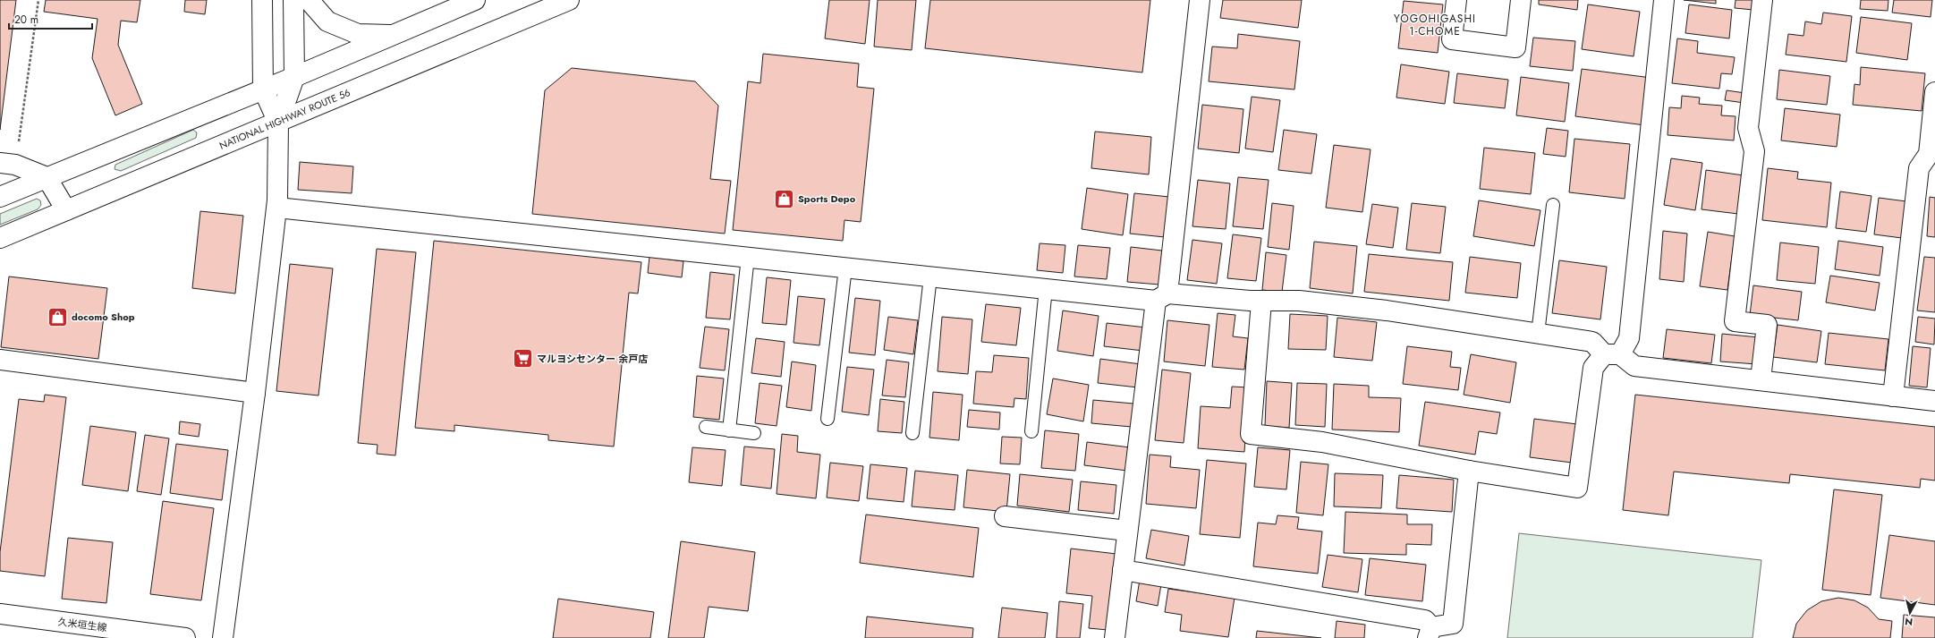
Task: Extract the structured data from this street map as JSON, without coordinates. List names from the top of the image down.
{
  "streets": {
    "main road": ["NATIONAL HIGHWAY ROUTE 56", "久米垣生線"]
  },
  "districts": ["YOGOHIGASHI 1-CHOME"],
  "places": {
    "shop": ["Sports Depo", "docomo Shop"],
    "supermarket": ["マルヨシセンター 余戸店"]
  },
  "scale_bar": "20 m",
  "north": "bottom"
}
